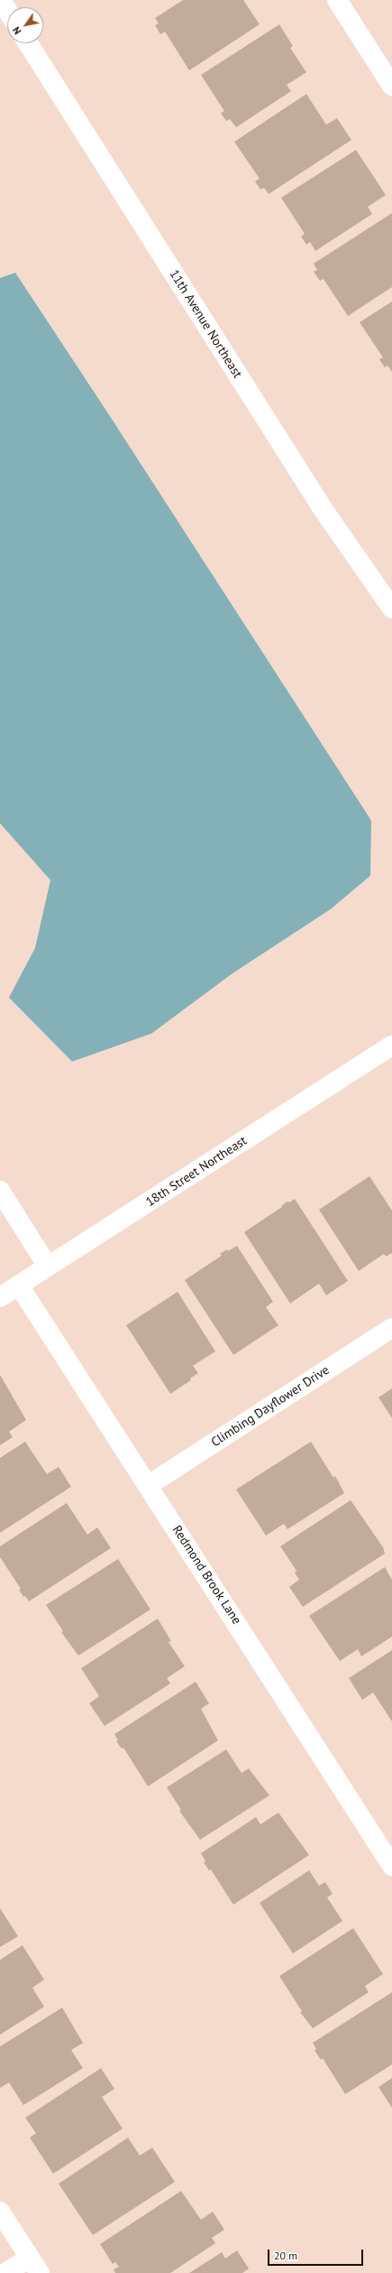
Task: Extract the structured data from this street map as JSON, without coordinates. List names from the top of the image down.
{
  "streets": {
    "street": [
      "11th Avenue Northeast",
      "18th Street Northeast",
      "Climbing Dayflower Drive",
      "Redmond Brook Lane"
    ]
  },
  "crossings": [
    ["18th Street Northeast", "Redmond Brook Lane"],
    ["Climbing Dayflower Drive", "Redmond Brook Lane"]
  ],
  "scale_bar": "20 m",
  "north": "bottom left"
}
